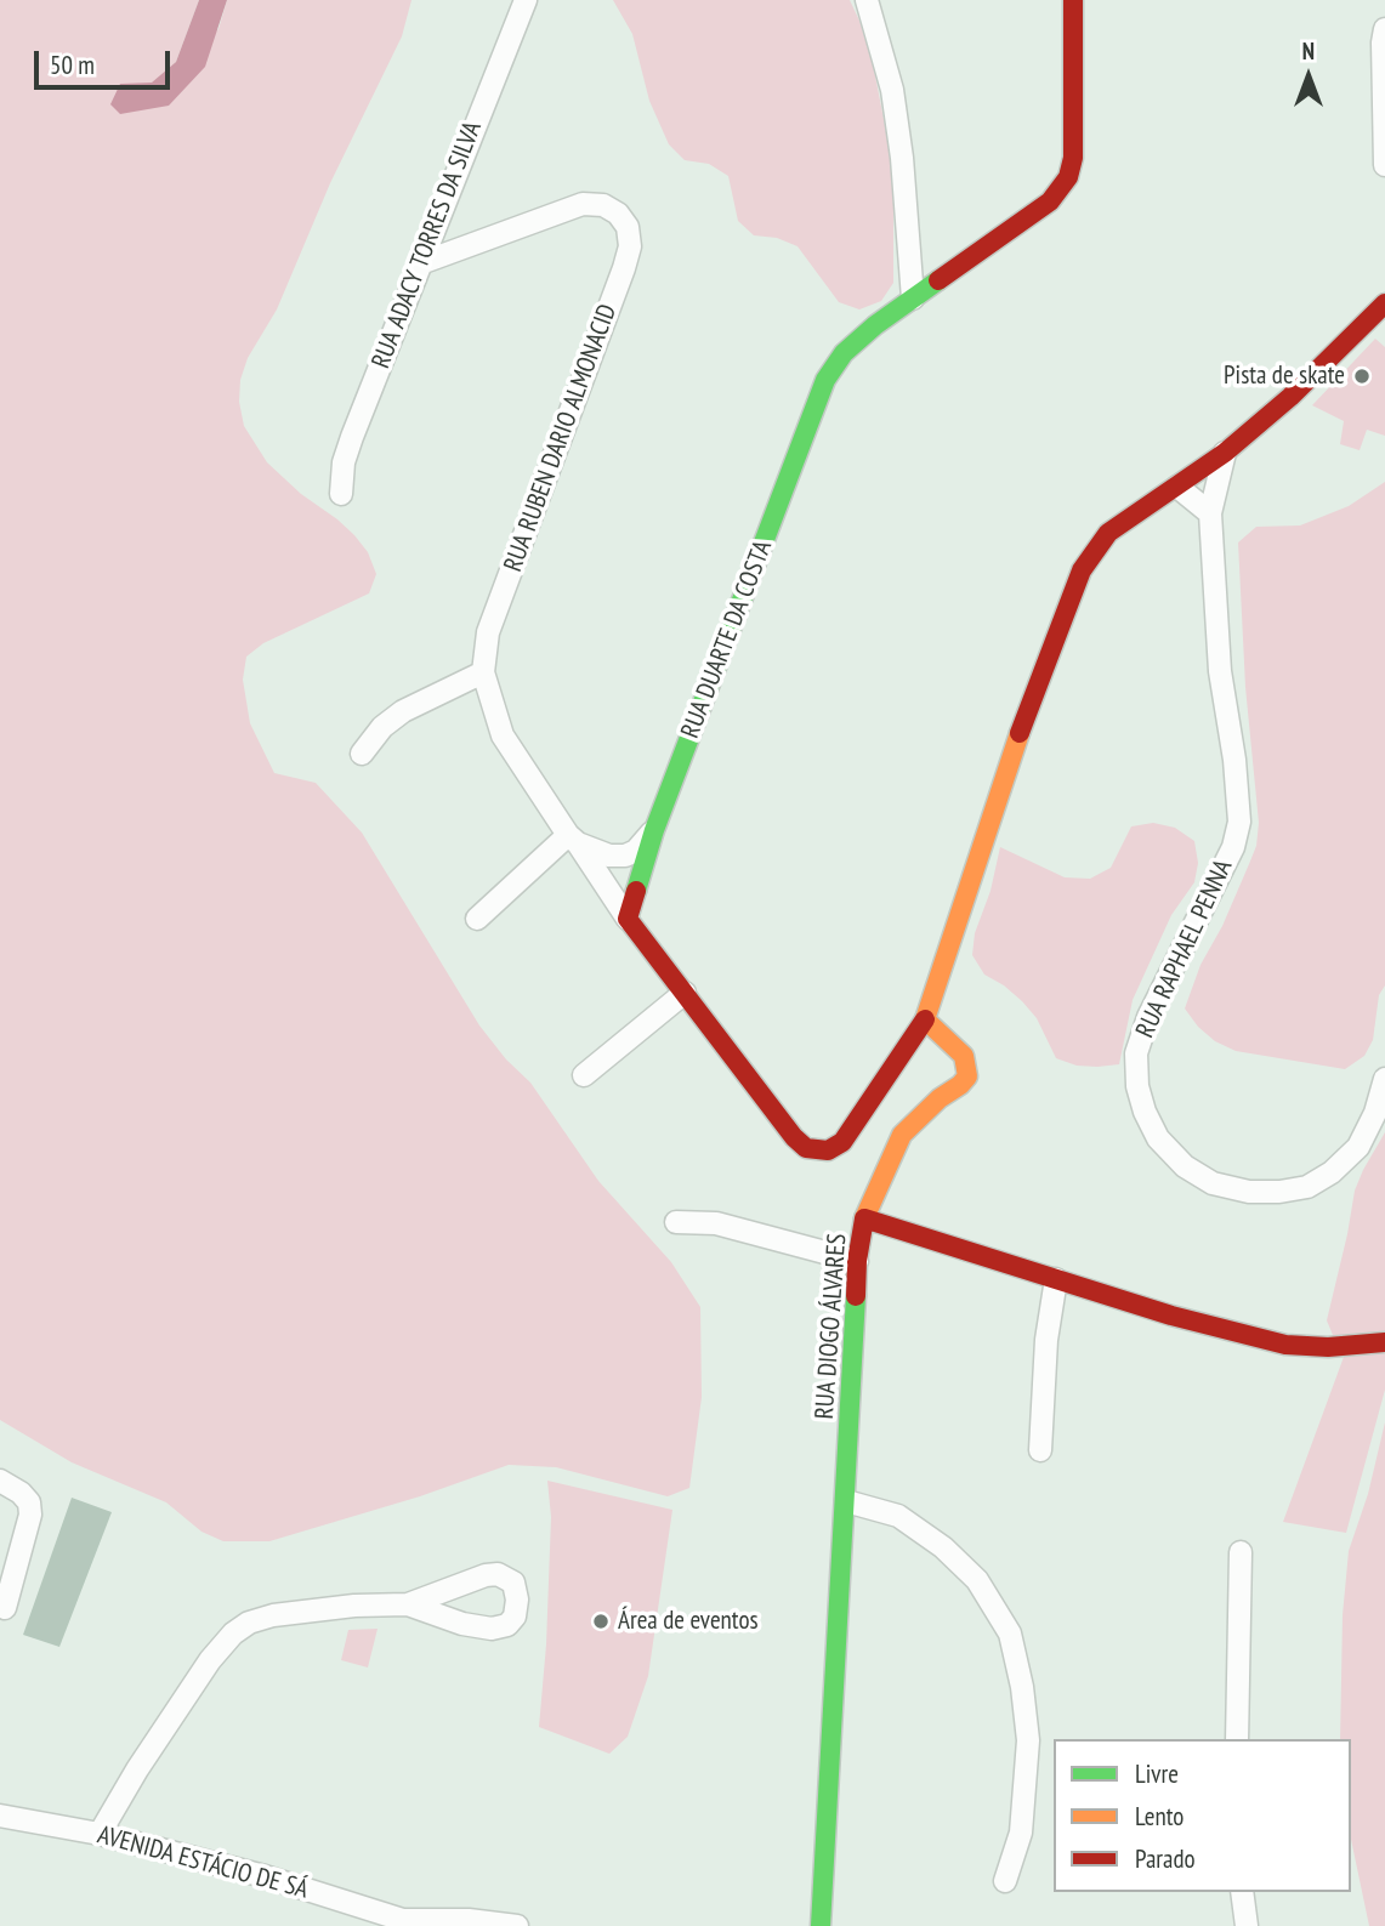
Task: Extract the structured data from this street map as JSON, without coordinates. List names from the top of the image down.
{
  "streets": {
    "street": [
      "RUA ADACY TORRES DA SILVA",
      "RUA RUBEN DARIO ALMONACID",
      "RUA DUARTE DA COSTA",
      "RUA RAPHAEL PENNA",
      "RUA DIOGO ÁLVARES",
      "AVENIDA ESTÁCIO DE SÁ"
    ]
  },
  "crossings": [
    ["RUA ADACY TORRES DA SILVA", "RUA RUBEN DARIO ALMONACID"],
    ["RUA RUBEN DARIO ALMONACID", "RUA DUARTE DA COSTA"]
  ],
  "places": ["Pista de skate", "Área de eventos"],
  "legend": ["Livre", "Lento", "Parado"],
  "scale_bar": "50 m",
  "north": "top"
}
